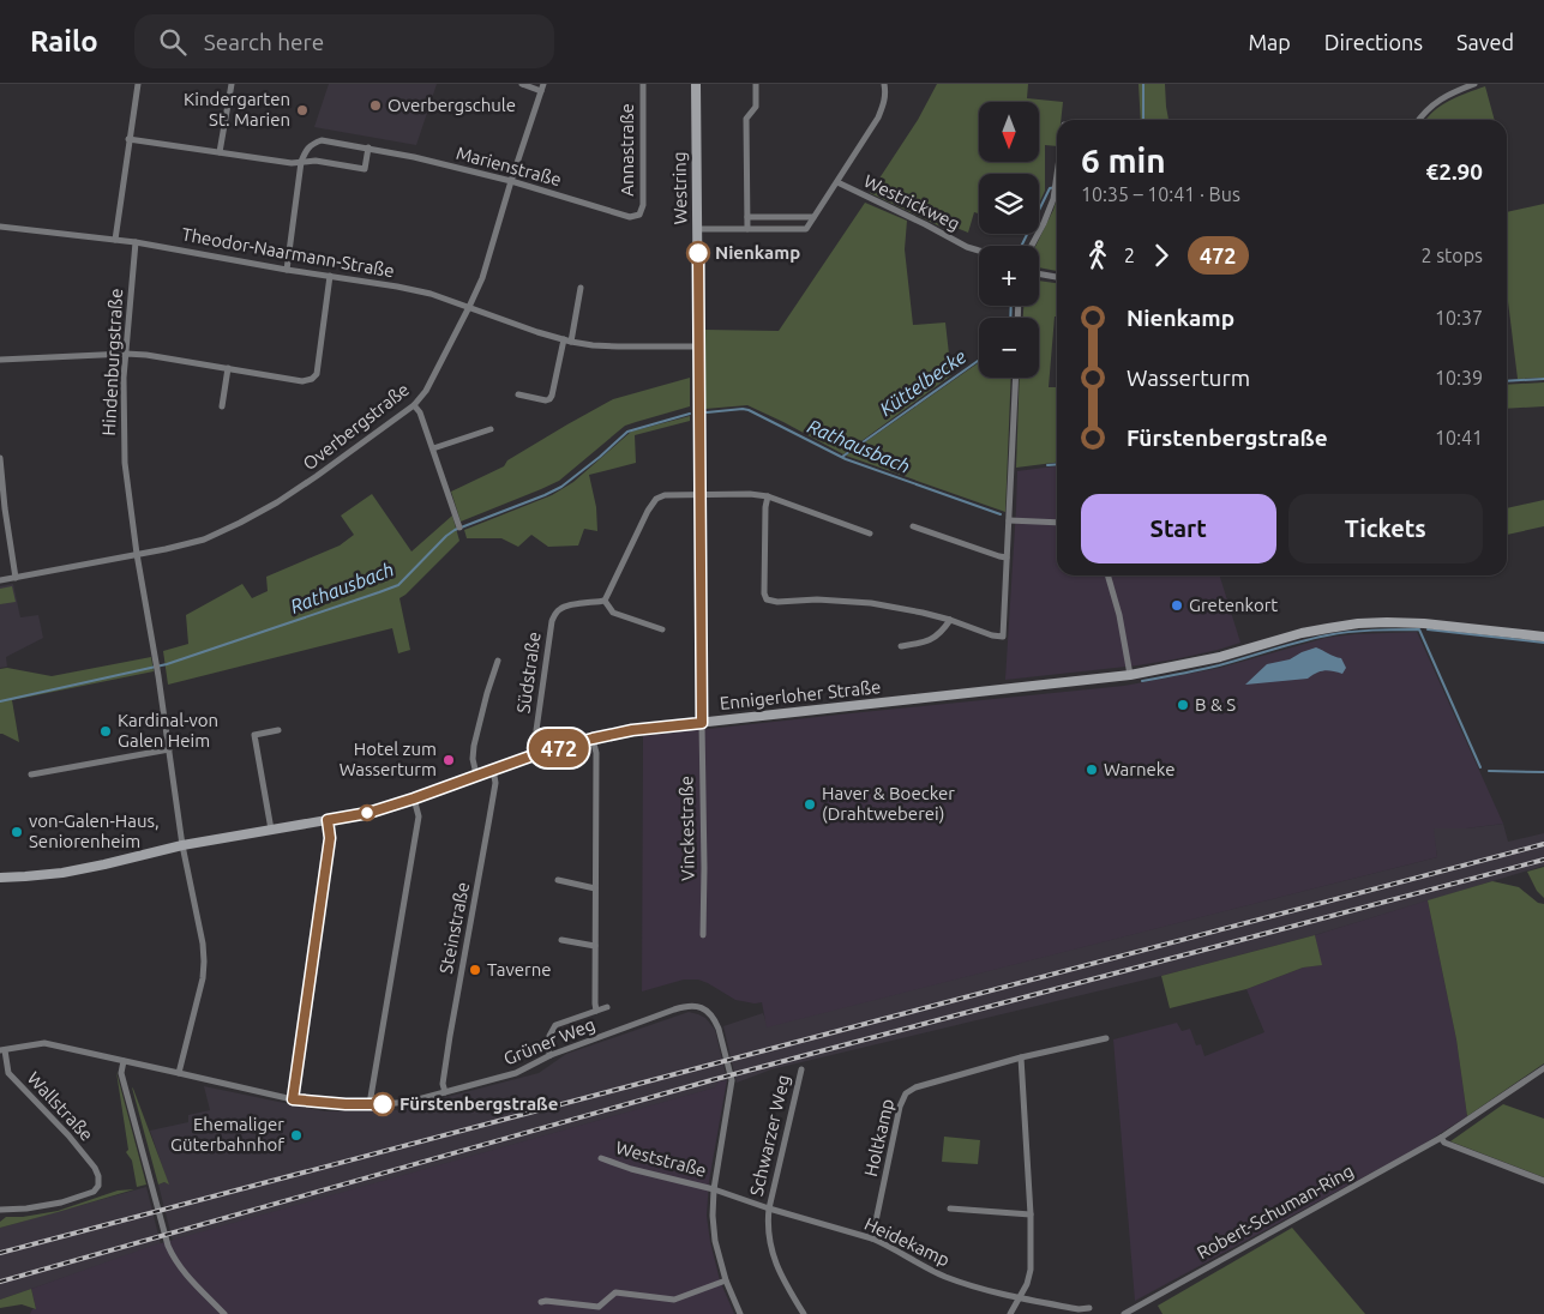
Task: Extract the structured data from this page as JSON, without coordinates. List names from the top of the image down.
{
  "streets": {
    "main road": ["Westring", "Ennigerloher Straße"],
    "street": [
      "Annastraße",
      "Marienstraße",
      "Westrickweg",
      "Theodor-Naarmann-Straße",
      "Hindenburgstraße",
      "Overbergstraße",
      "Südstraße",
      "Vinckestraße",
      "Steinstraße",
      "Grüner Weg",
      "Wallstraße",
      "Schwarzer Weg",
      "Holtkamp",
      "Weststraße",
      "Robert-Schuman-Ring",
      "Heidekamp"
    ]
  },
  "crossings": [
    ["Annastraße", "Marienstraße"],
    ["Marienstraße", "Overbergstraße"],
    ["Westring", "Theodor-Naarmann-Straße"],
    ["Westring", "Ennigerloher Straße"],
    ["Westring", "Vinckestraße"],
    ["Theodor-Naarmann-Straße", "Hindenburgstraße"],
    ["Theodor-Naarmann-Straße", "Overbergstraße"],
    ["Hindenburgstraße", "Overbergstraße"],
    ["Hindenburgstraße", "Ennigerloher Straße"],
    ["Hindenburgstraße", "Grüner Weg"],
    ["Südstraße", "Ennigerloher Straße"],
    ["Ennigerloher Straße", "Vinckestraße"],
    ["Ennigerloher Straße", "Steinstraße"],
    ["Steinstraße", "Grüner Weg"],
    ["Grüner Weg", "Wallstraße"],
    ["Grüner Weg", "Weststraße"],
    ["Grüner Weg", "Heidekamp"],
    ["Schwarzer Weg", "Heidekamp"],
    ["Holtkamp", "Heidekamp"],
    ["Weststraße", "Heidekamp"]
  ],
  "water": ["Küttelbecke", "Rathausbach"],
  "places": [
    "Overbergschule",
    "Kindergarten St. Marien",
    "Nienkamp",
    "Gretenkort",
    "B & S",
    "Kardinal-von Galen Heim",
    "Hotel zum Wasserturm",
    "Warneke",
    "Haver & Boecker (Drahtweberei)",
    "von-Galen-Haus, Seniorenheim",
    "Taverne",
    "Fürstenbergstraße",
    "Ehemaliger Güterbahnhof"
  ],
  "lines": ["bus line 472"],
  "north": "bottom",
  "page": {
    "header": "Railo",
    "search": "Search here",
    "nav": ["Map", "Directions", "Saved"],
    "on_map": "472",
    "map_buttons": ["+", "−"],
    "heading": ["6 min", "10:35 – 10:41 · Bus", "€2.90"],
    "legs": ["2", "472", "2 stops"],
    "list": [
      {
        "name": "Nienkamp",
        "value": "10:37"
      },
      {
        "name": "Wasserturm",
        "value": "10:39"
      },
      {
        "name": "Fürstenbergstraße",
        "value": "10:41"
      }
    ],
    "buttons": ["Start", "Tickets"]
  }
}
